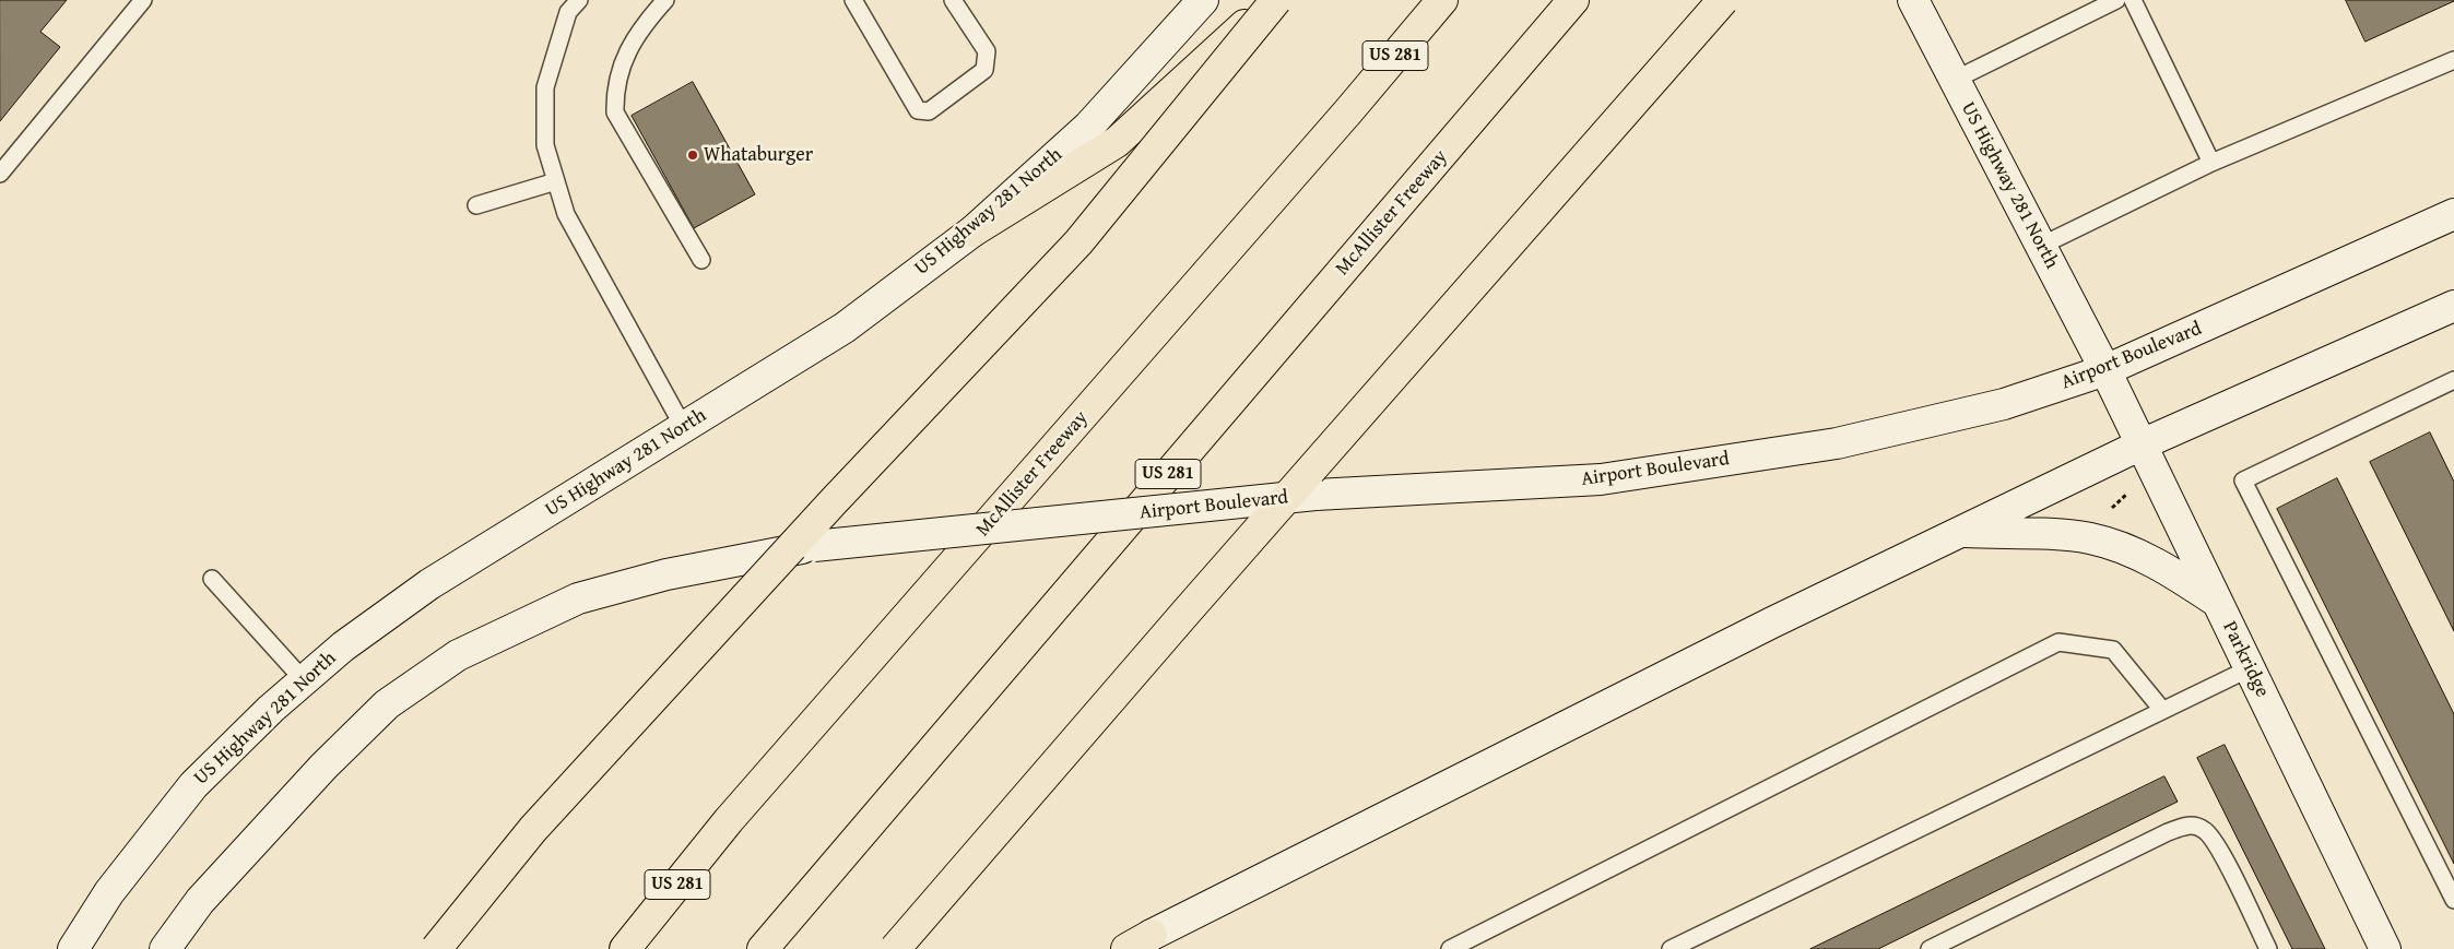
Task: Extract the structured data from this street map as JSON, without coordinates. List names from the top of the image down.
{
  "streets": {
    "highway": ["US 281", "McAllister Freeway"],
    "main road": ["US Highway 281 North", "Airport Boulevard", "Parkridge"]
  },
  "crossings": [
    ["US Highway 281 North", "Airport Boulevard"],
    ["US Highway 281 North", "Parkridge"],
    ["Airport Boulevard", "Parkridge"]
  ],
  "places": ["Whataburger"]
}
